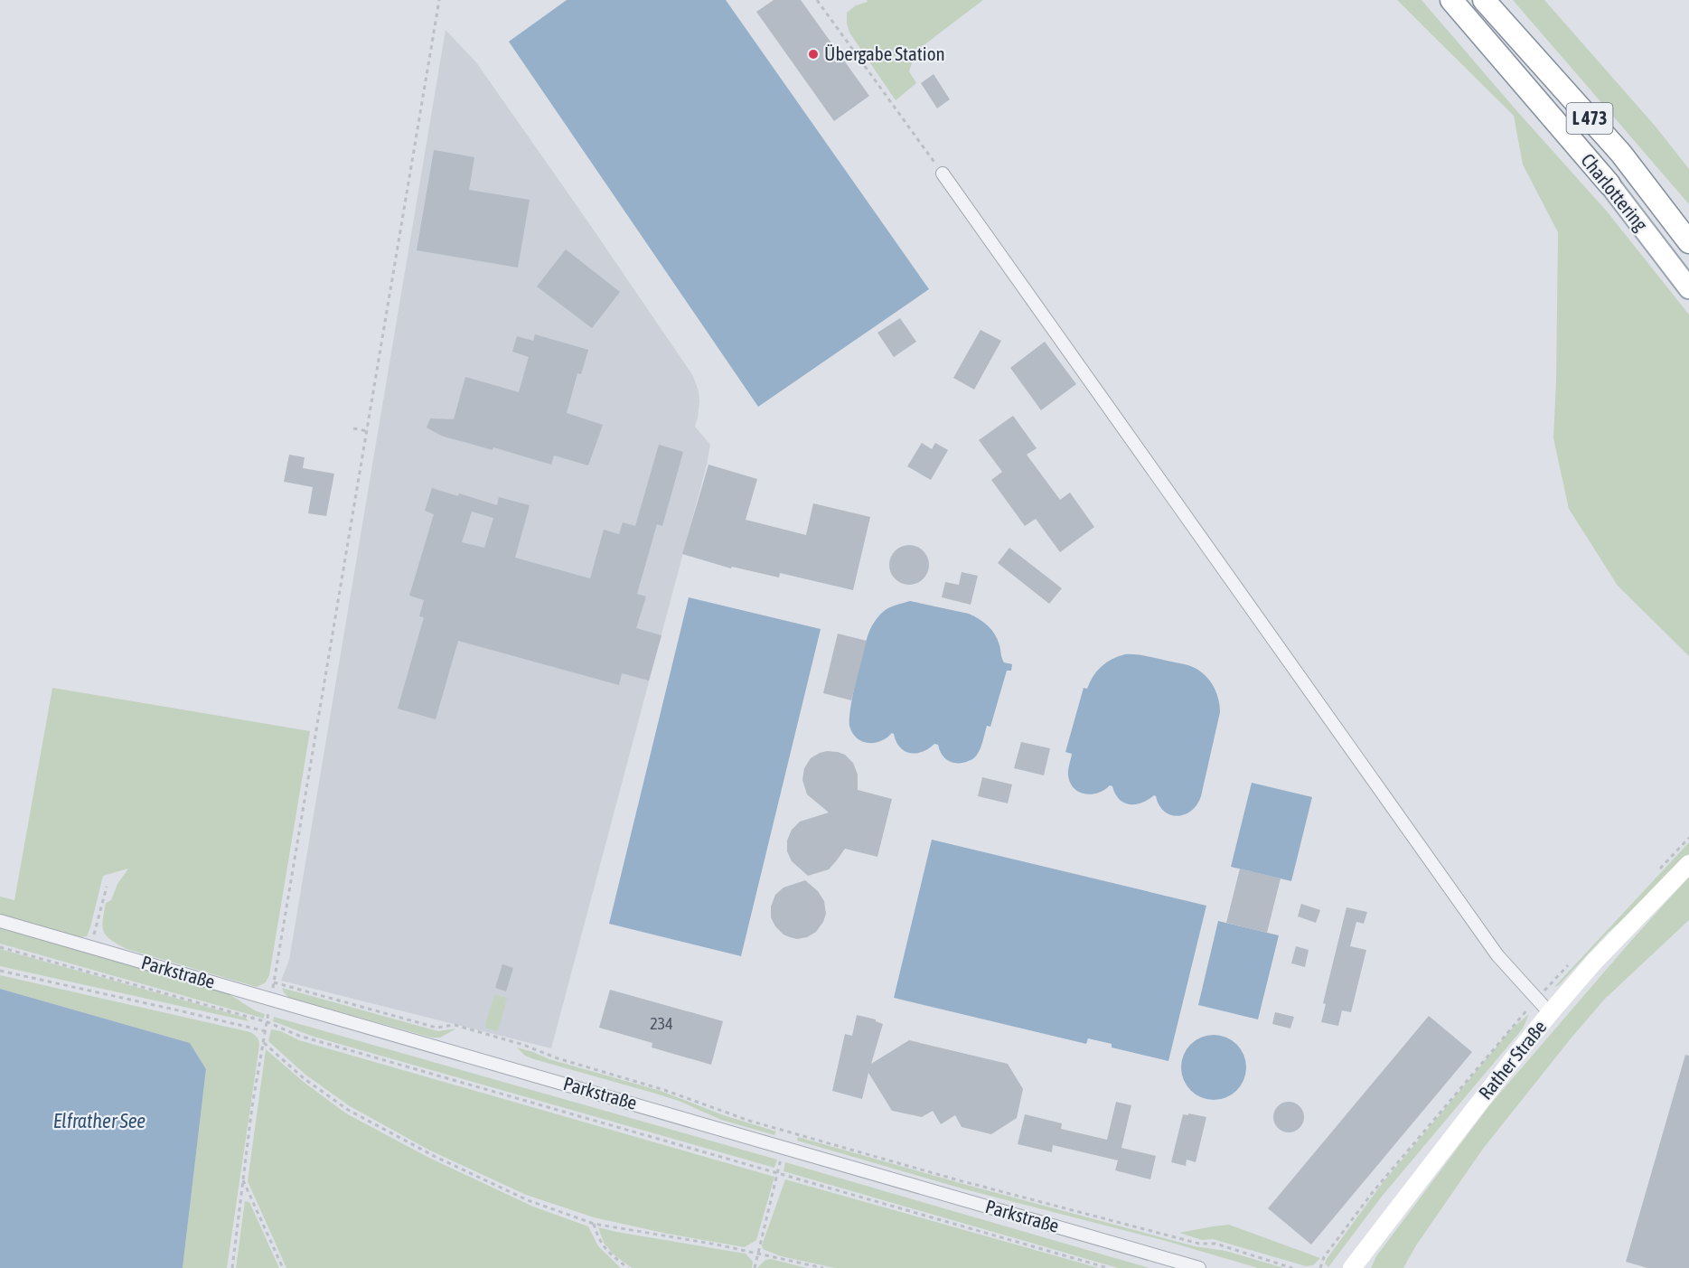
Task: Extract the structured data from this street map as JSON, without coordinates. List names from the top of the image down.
{
  "streets": {
    "highway": ["L 473", "Charlottering"],
    "main road": ["Rather Straße"],
    "street": ["Parkstraße"]
  },
  "water": ["Elfrather See"],
  "places": ["Übergabe Station"],
  "house_numbers": ["234"]
}
